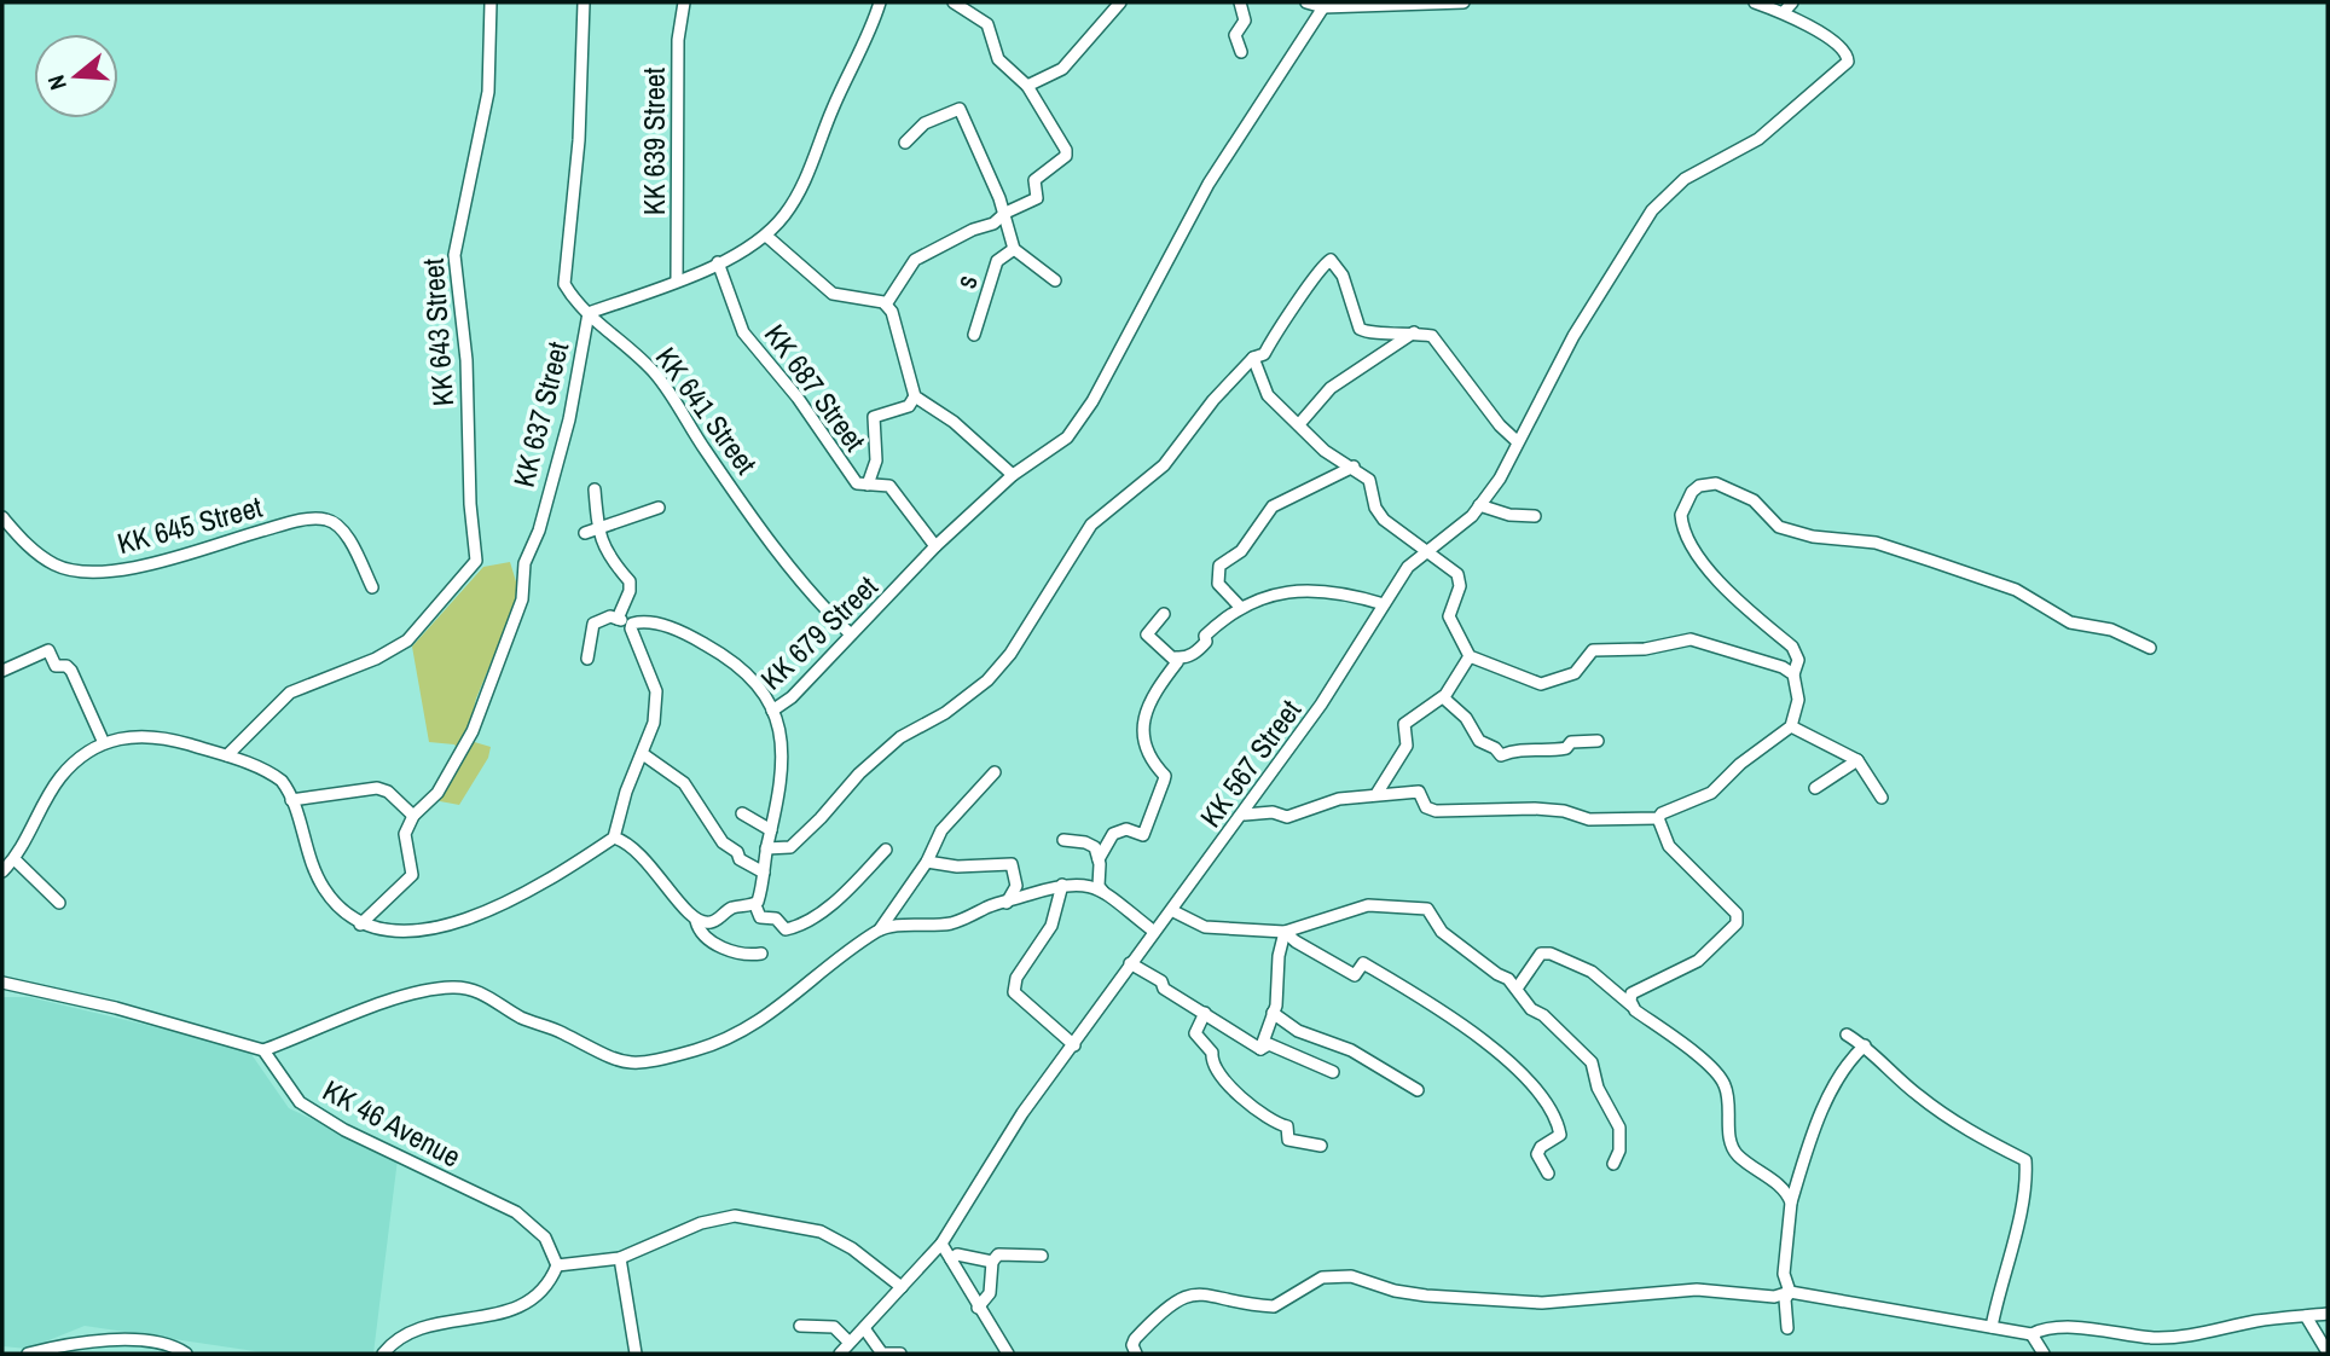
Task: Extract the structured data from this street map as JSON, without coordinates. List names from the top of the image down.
{
  "streets": {
    "street": [
      "KK 639 Street",
      "s",
      "KK 643 Street",
      "KK 687 Street",
      "KK 641 Street",
      "KK 637 Street",
      "KK 645 Street",
      "KK 679 Street",
      "KK 567 Street",
      "KK 46 Avenue"
    ]
  },
  "crossings": [
    ["KK 639 Street", "KK 637 Street"],
    ["KK 687 Street", "KK 637 Street"],
    ["KK 687 Street", "KK 679 Street"],
    ["KK 641 Street", "KK 637 Street"],
    ["KK 641 Street", "KK 679 Street"]
  ],
  "north": "left"
}
